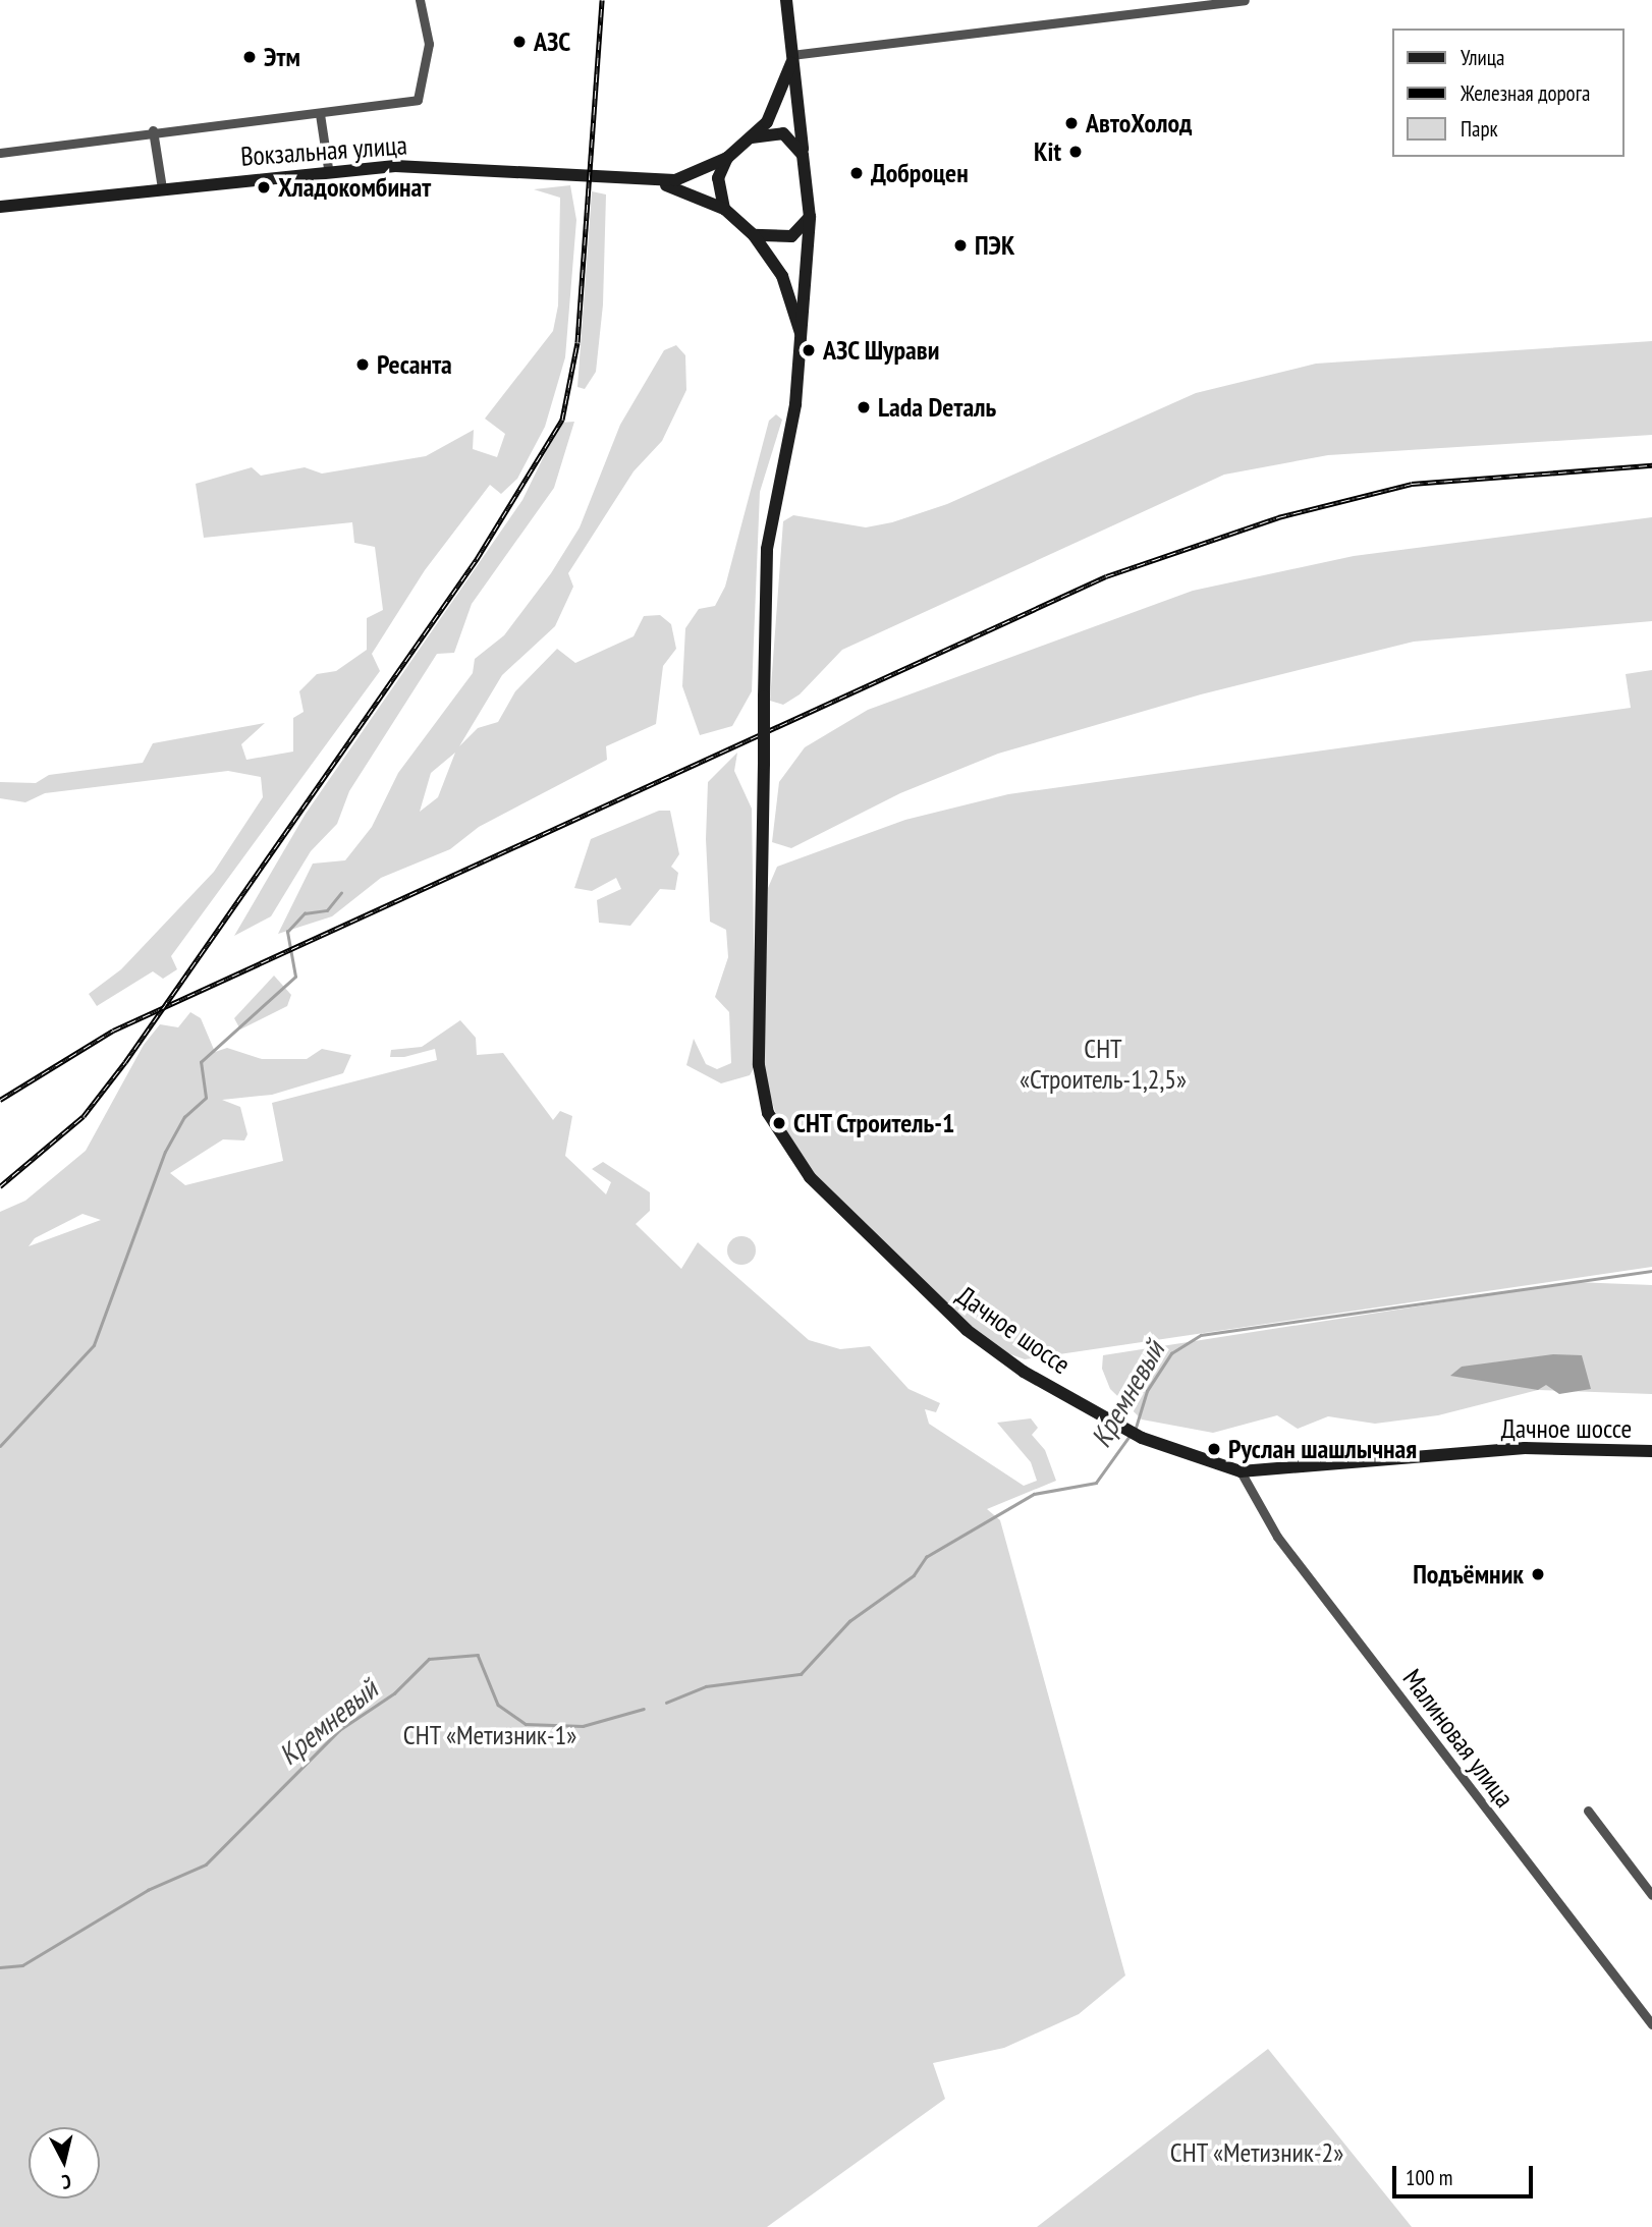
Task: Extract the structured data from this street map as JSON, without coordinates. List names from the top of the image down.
{
  "streets": {
    "main road": ["Вокзальная улица", "Дачное шоссе"],
    "street": ["Малиновая улица"]
  },
  "crossings": [
    ["Дачное шоссе", "Малиновая улица"]
  ],
  "water": ["Кремневый"],
  "parks": ["СНТ «Строитель-1,2,5»", "СНТ «Метизник-1»", "СНТ «Метизник-2»"],
  "places": [
    "АЗС",
    "Этм",
    "АвтоХолод",
    "Kit",
    "Доброцен",
    "Хладокомбинат",
    "ПЭК",
    "АЗС Шурави",
    "Ресанта",
    "Lada Dеталь",
    "СНТ Строитель-1",
    "Руслан шашлычная",
    "Подъёмник"
  ],
  "legend": ["Улица", "Железная дорога", "Парк"],
  "scale_bar": "100 m",
  "north": "bottom"
}
